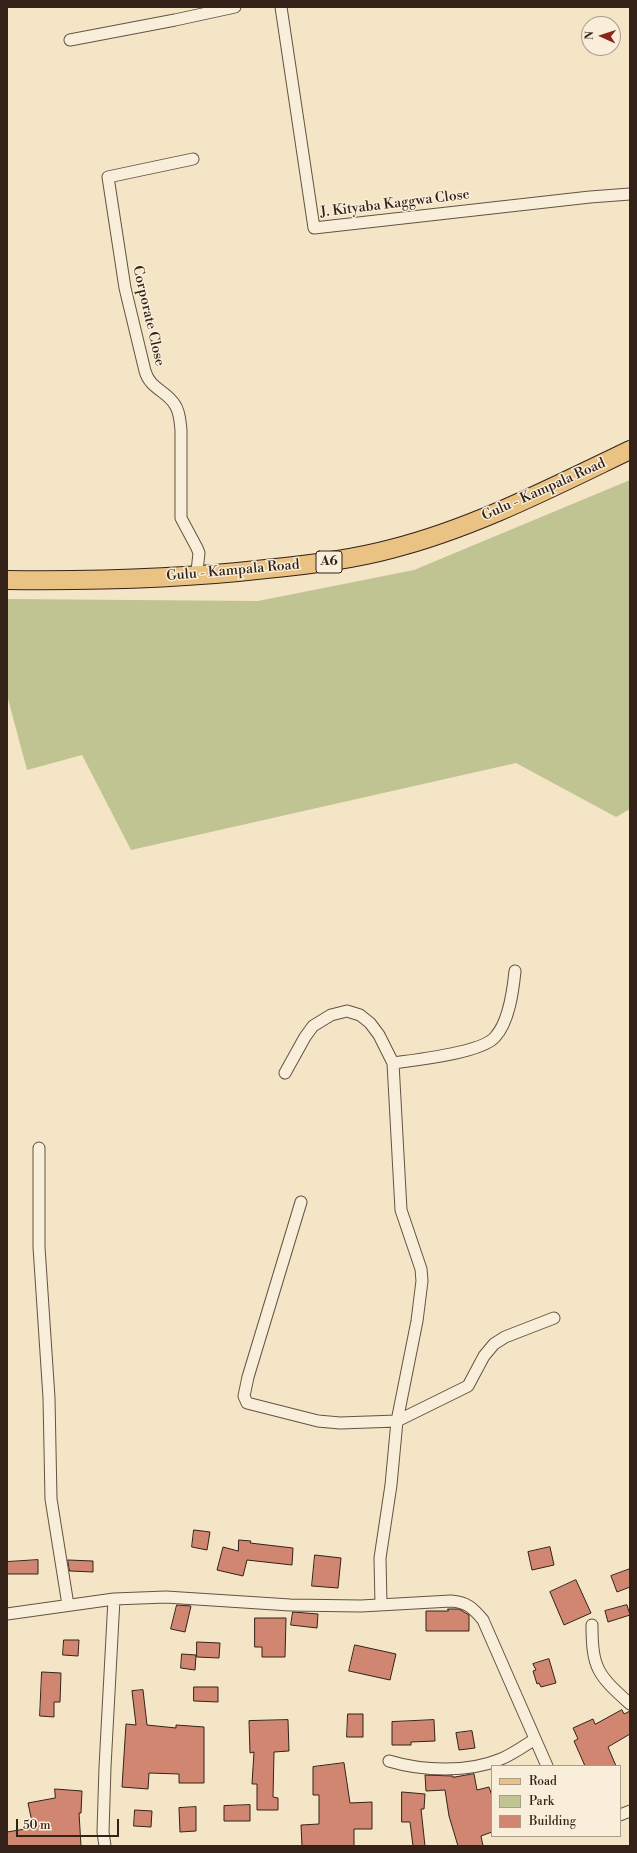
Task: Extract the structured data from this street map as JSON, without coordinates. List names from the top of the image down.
{
  "streets": {
    "main road": ["Gulu - Kampala Road", "A6"],
    "street": ["J. Kityaba Kaggwa Close", "Corporate Close"]
  },
  "crossings": [
    ["Corporate Close", "Gulu - Kampala Road"]
  ],
  "legend": ["Road", "Park", "Building"],
  "scale_bar": "50 m",
  "north": "left"
}
